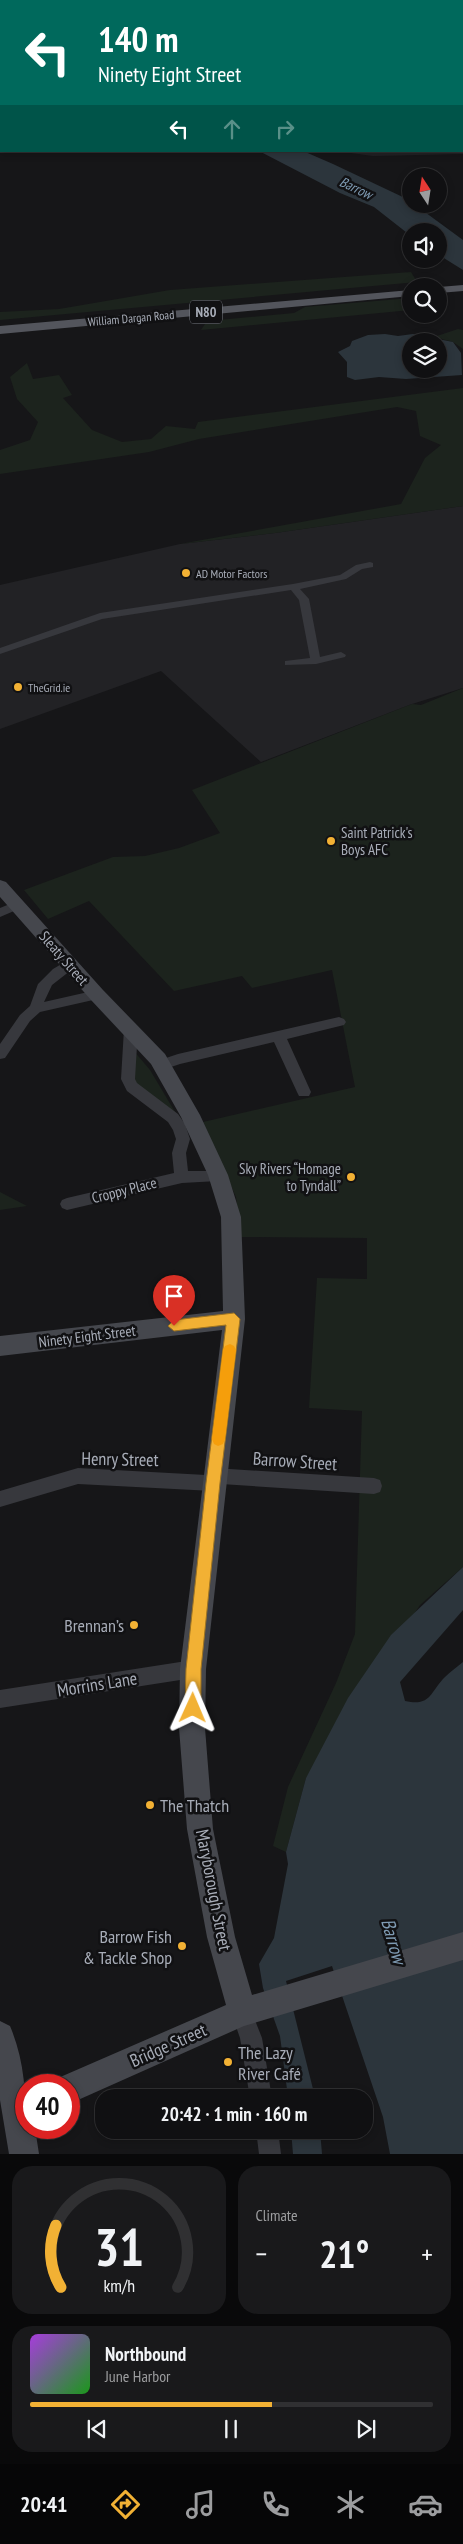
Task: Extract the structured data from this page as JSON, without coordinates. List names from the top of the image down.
{
  "streets": {
    "main road": ["N80", "William Dargan Road"],
    "street": [
      "Sleaty Street",
      "Croppy Place",
      "Ninety Eight Street",
      "Henry Street",
      "Barrow Street",
      "Morrins Lane",
      "Maryborough Street",
      "Bridge Street"
    ]
  },
  "crossings": [
    ["Sleaty Street", "Ninety Eight Street"],
    ["Sleaty Street", "Maryborough Street"],
    ["Ninety Eight Street", "Maryborough Street"],
    ["Henry Street", "Barrow Street"],
    ["Henry Street", "Maryborough Street"],
    ["Barrow Street", "Maryborough Street"],
    ["Morrins Lane", "Maryborough Street"],
    ["Maryborough Street", "Bridge Street"]
  ],
  "water": ["Barrow"],
  "places": [
    "AD Motor Factors",
    "TheGrid.ie",
    "Saint Patrick's Boys AFC",
    "Sky Rivers “Homage to Tyndall”",
    "Brennan’s",
    "The Thatch",
    "Barrow Fish & Tackle Shop",
    "The Lazy River Café"
  ],
  "north": "top",
  "page": {
    "turn": ["140 m", "Ninety Eight Street"],
    "limit": "40",
    "trip": "20:42 · 1 min · 160 m",
    "tile": "Climate",
    "heat": ["−", "21°", "+"],
    "song": ["Northbound", "June Harbor"],
    "tabs": "20:41",
    "gauge": ["31", "km/h"]
  }
}
